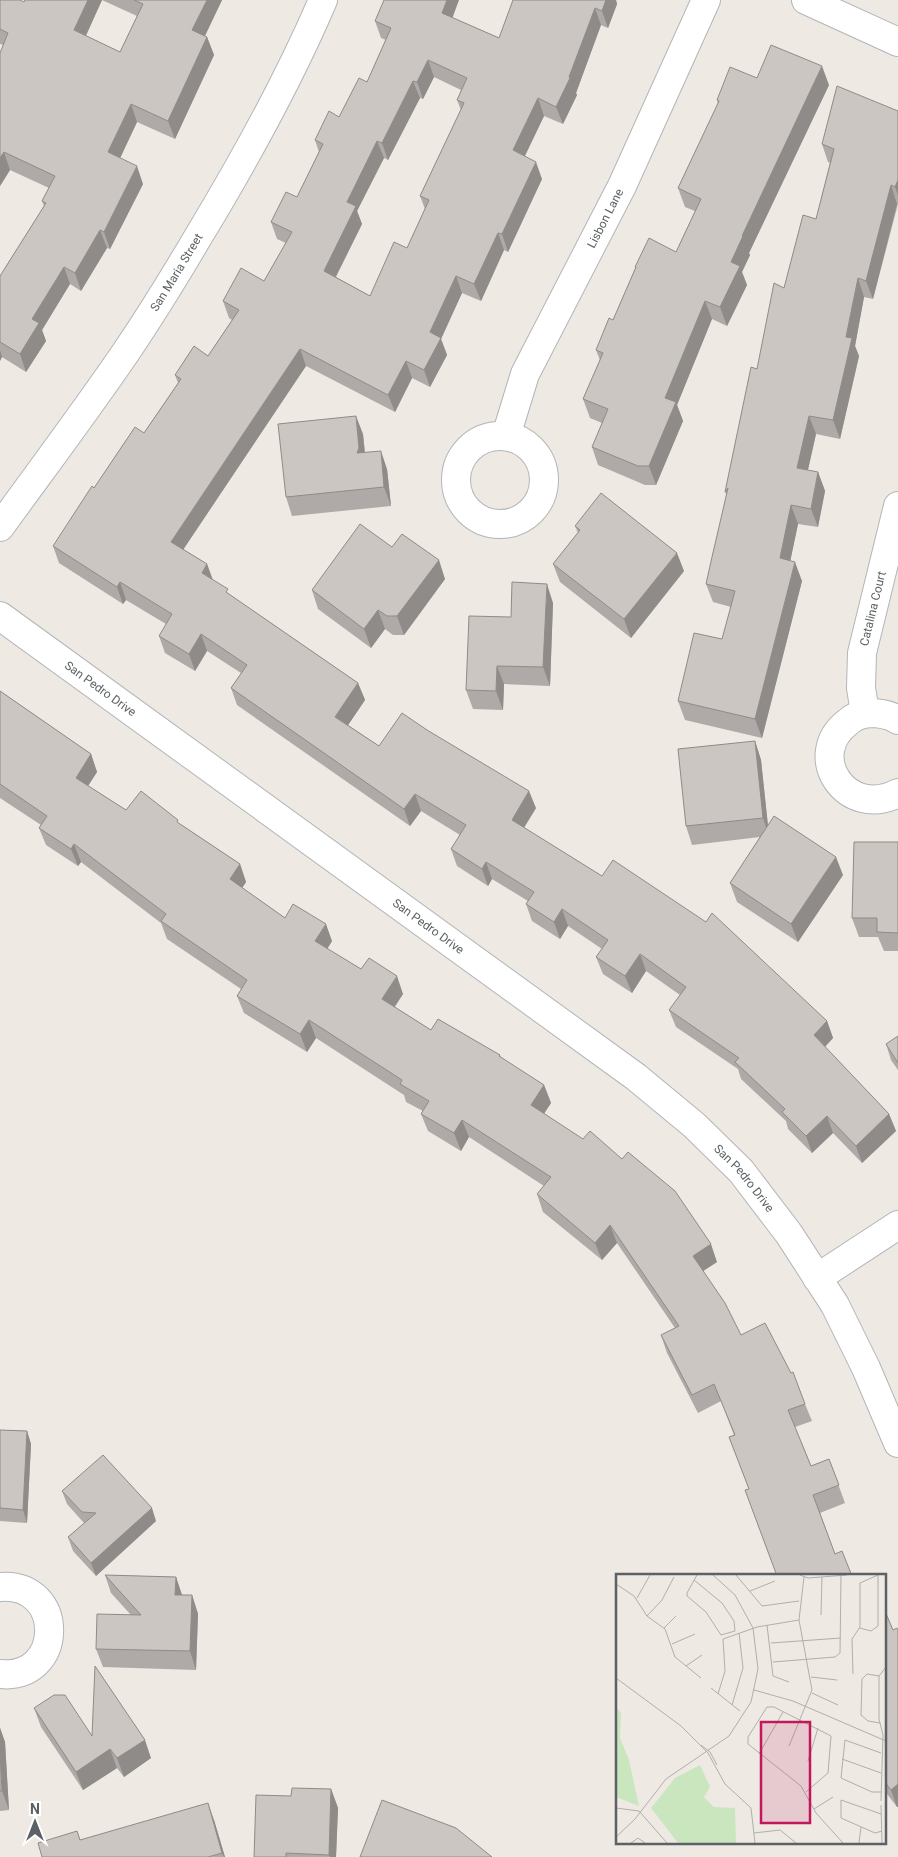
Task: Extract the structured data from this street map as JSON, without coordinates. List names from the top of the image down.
{
  "streets": {
    "street": [
      "Lisbon Lane",
      "San Maria Street",
      "Catalina Court",
      "San Pedro Drive"
    ]
  },
  "north": "top"
}
